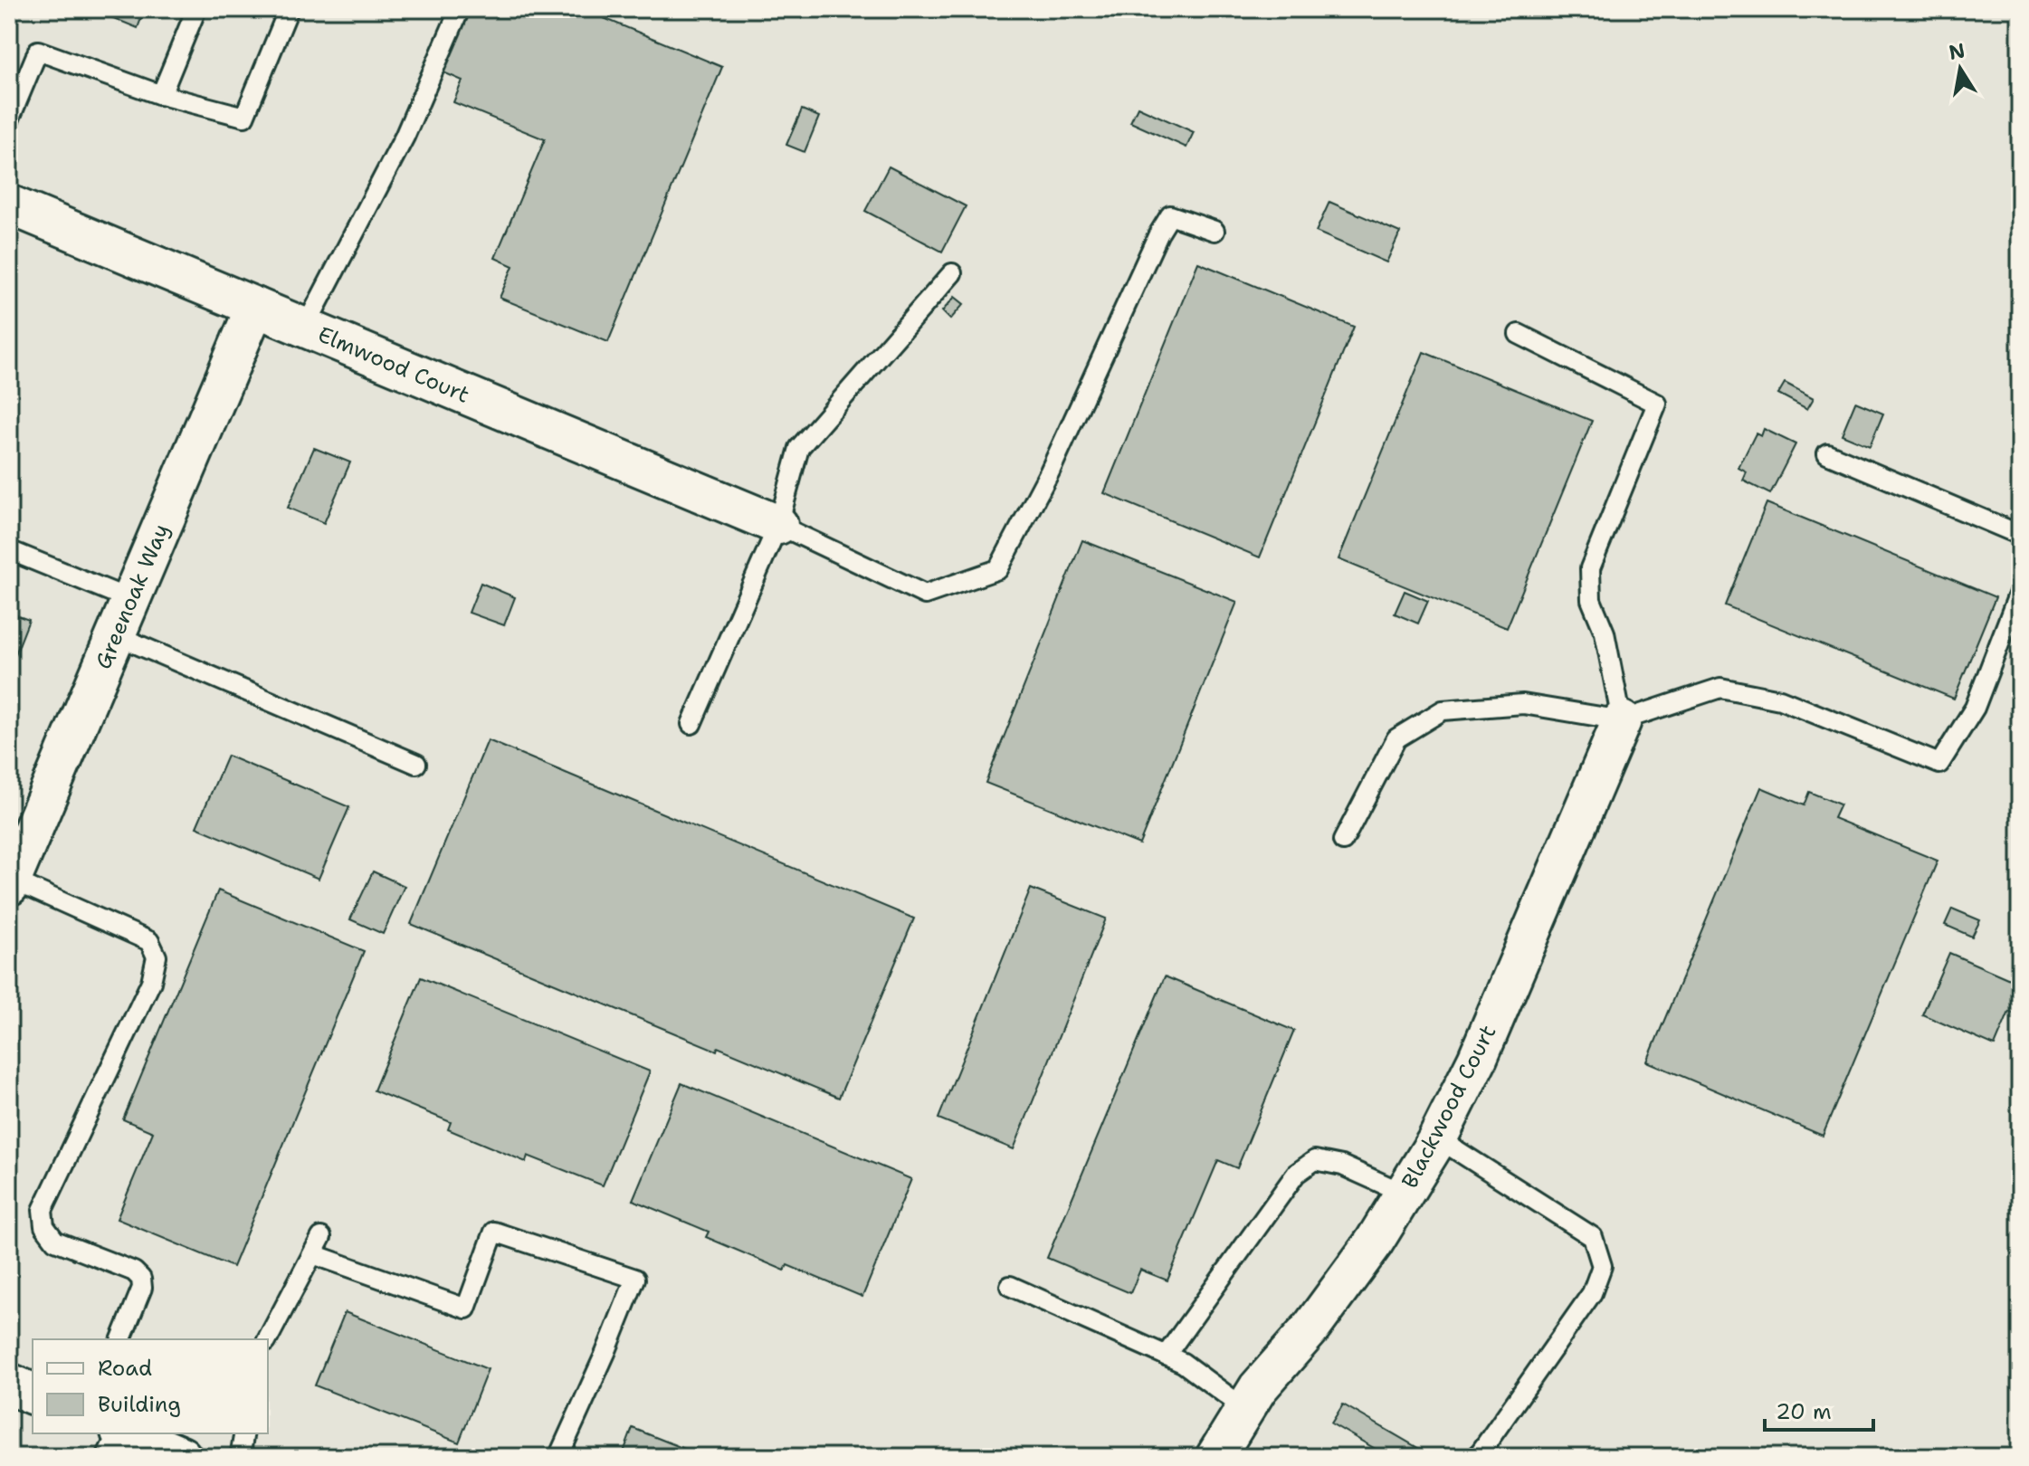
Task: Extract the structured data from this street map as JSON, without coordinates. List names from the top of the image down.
{
  "streets": {
    "street": ["Elmwood Court", "Greenoak Way", "Blackwood Court"]
  },
  "crossings": [
    ["Elmwood Court", "Greenoak Way"]
  ],
  "legend": ["Road", "Building"],
  "scale_bar": "20 m",
  "north": "top"
}
